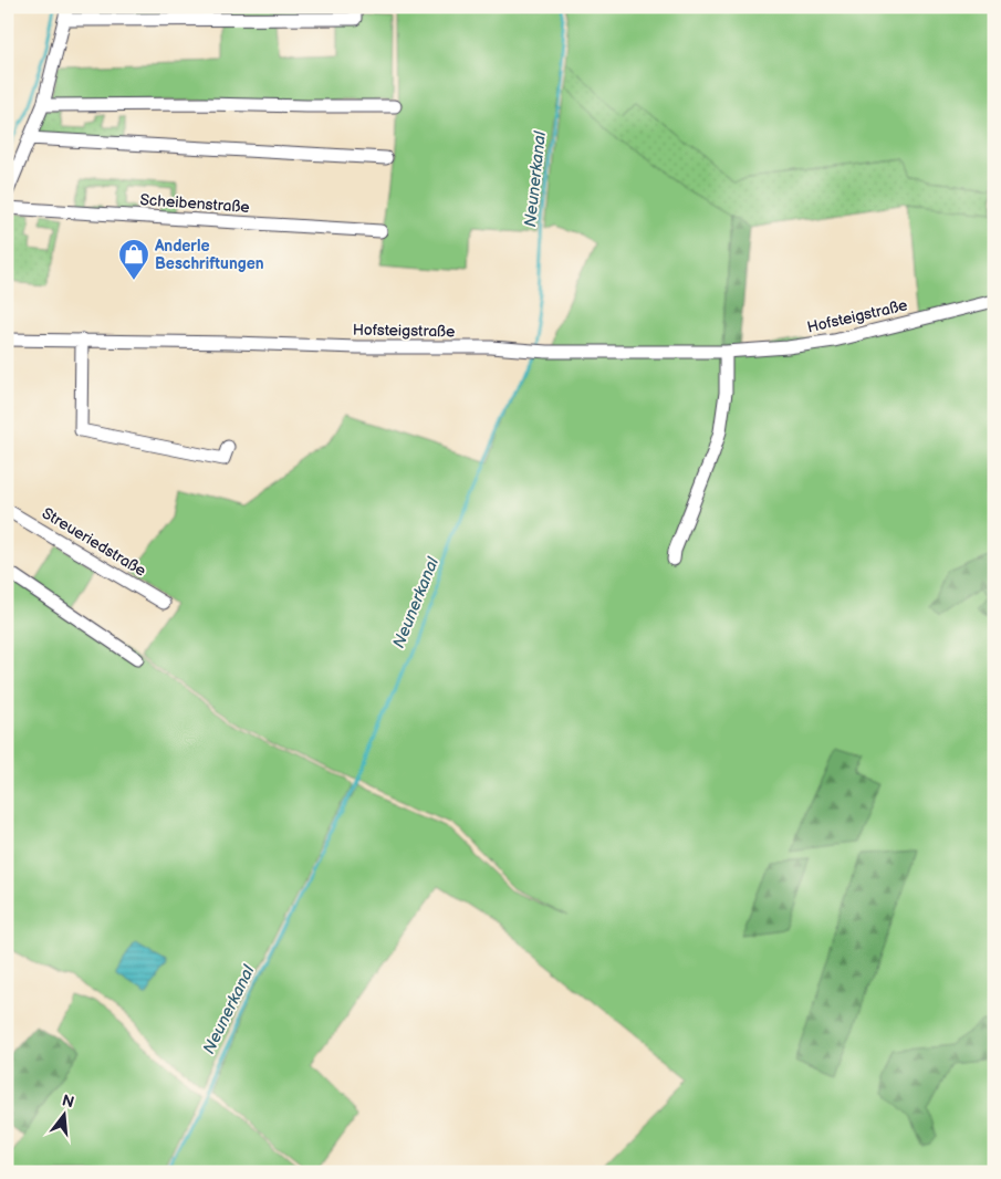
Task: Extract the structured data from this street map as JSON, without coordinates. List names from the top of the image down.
{
  "streets": {
    "street": ["Scheibenstraße", "Hofsteigstraße", "Streueriedstraße"]
  },
  "water": ["Neunerkanal"],
  "places": {
    "shop": ["Anderle Beschriftungen"]
  },
  "north": "top"
}
